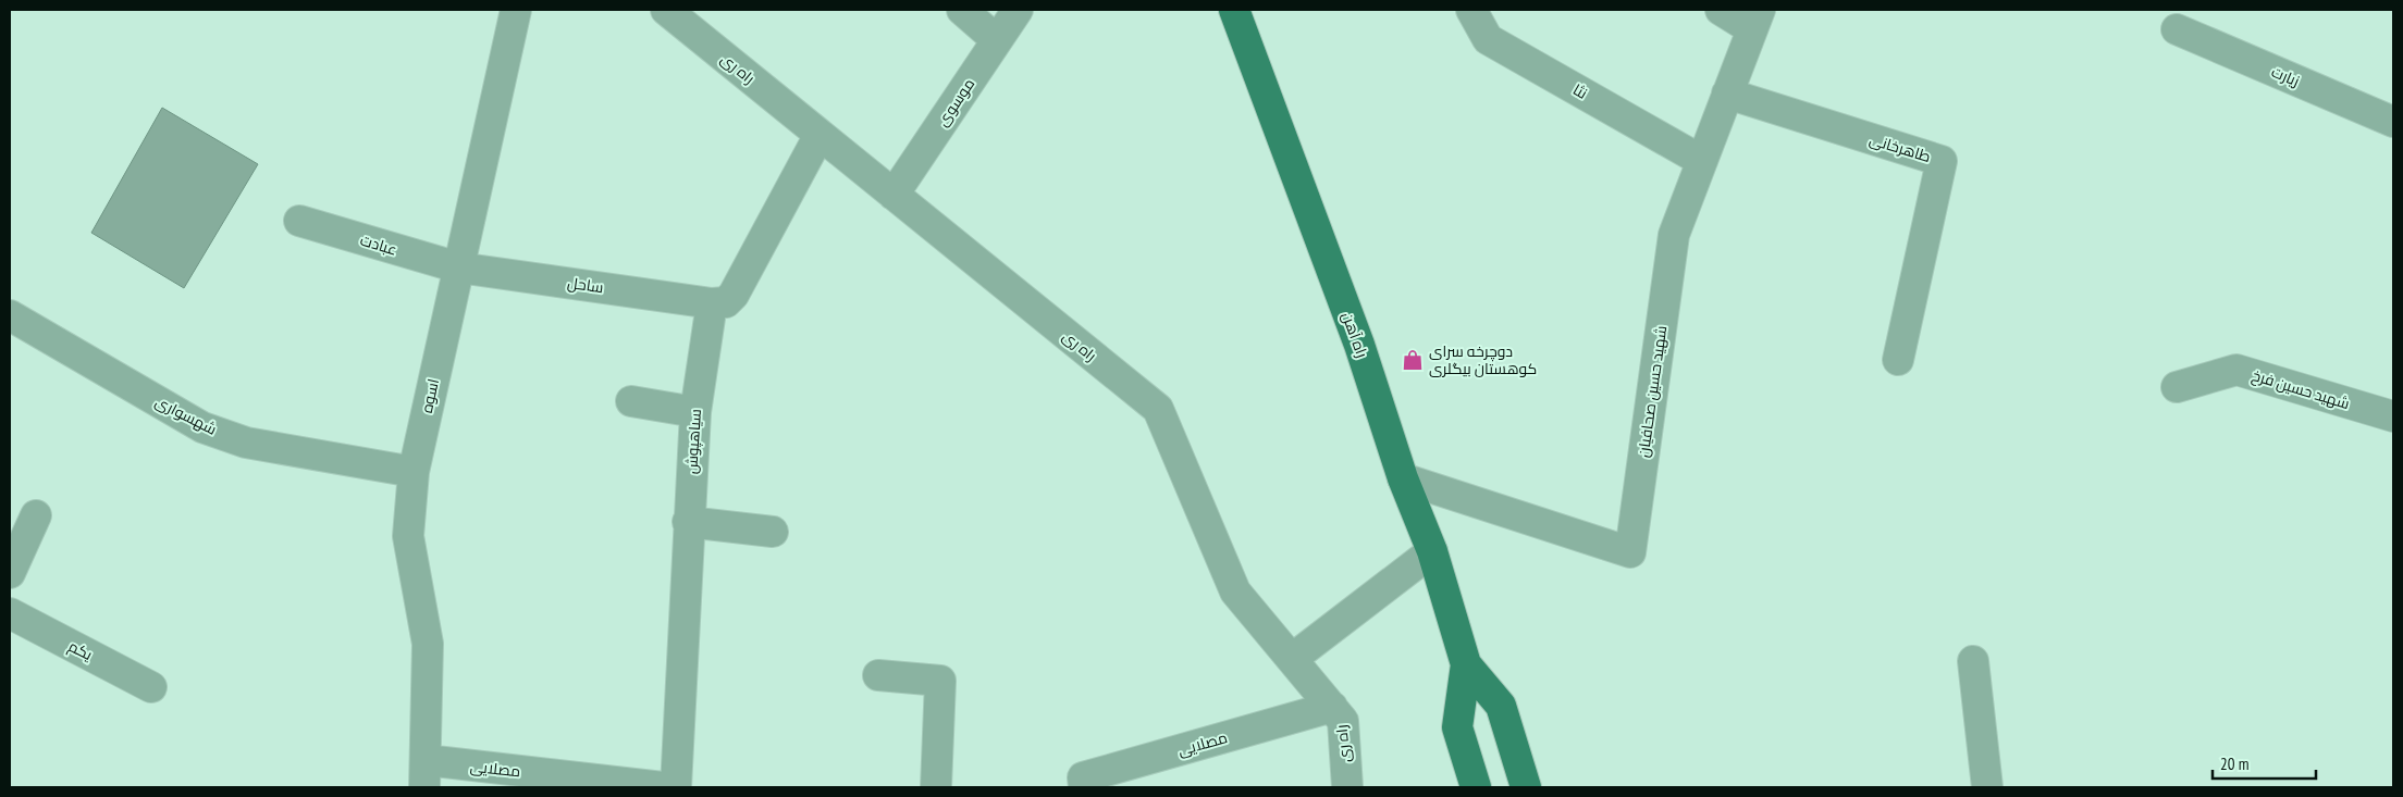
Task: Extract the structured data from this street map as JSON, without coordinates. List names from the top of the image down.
{
  "streets": {
    "main road": ["راه آهن"],
    "street": [
      "راه ری",
      "زیارت",
      "نثا",
      "موسوی",
      "طاهرخانی",
      "عبادت",
      "ساحل",
      "شهید حسین فرخ",
      "شهید حسین صحافیان",
      "اسوه",
      "شهسواری",
      "سیاهپوش",
      "یکم",
      "مصلایی"
    ]
  },
  "crossings": [
    ["راه ری", "موسوی"],
    ["راه ری", "مصلایی"],
    ["نثا", "شهید حسین صحافیان"],
    ["طاهرخانی", "شهید حسین صحافیان"],
    ["عبادت", "ساحل"],
    ["عبادت", "اسوه"],
    ["ساحل", "اسوه"],
    ["ساحل", "سیاهپوش"],
    ["راه آهن", "شهید حسین صحافیان"],
    ["اسوه", "شهسواری"],
    ["اسوه", "مصلایی"]
  ],
  "places": {
    "shop": ["دوچرخه سرای کوهستان بیگلری"]
  },
  "scale_bar": "20 m"
}
